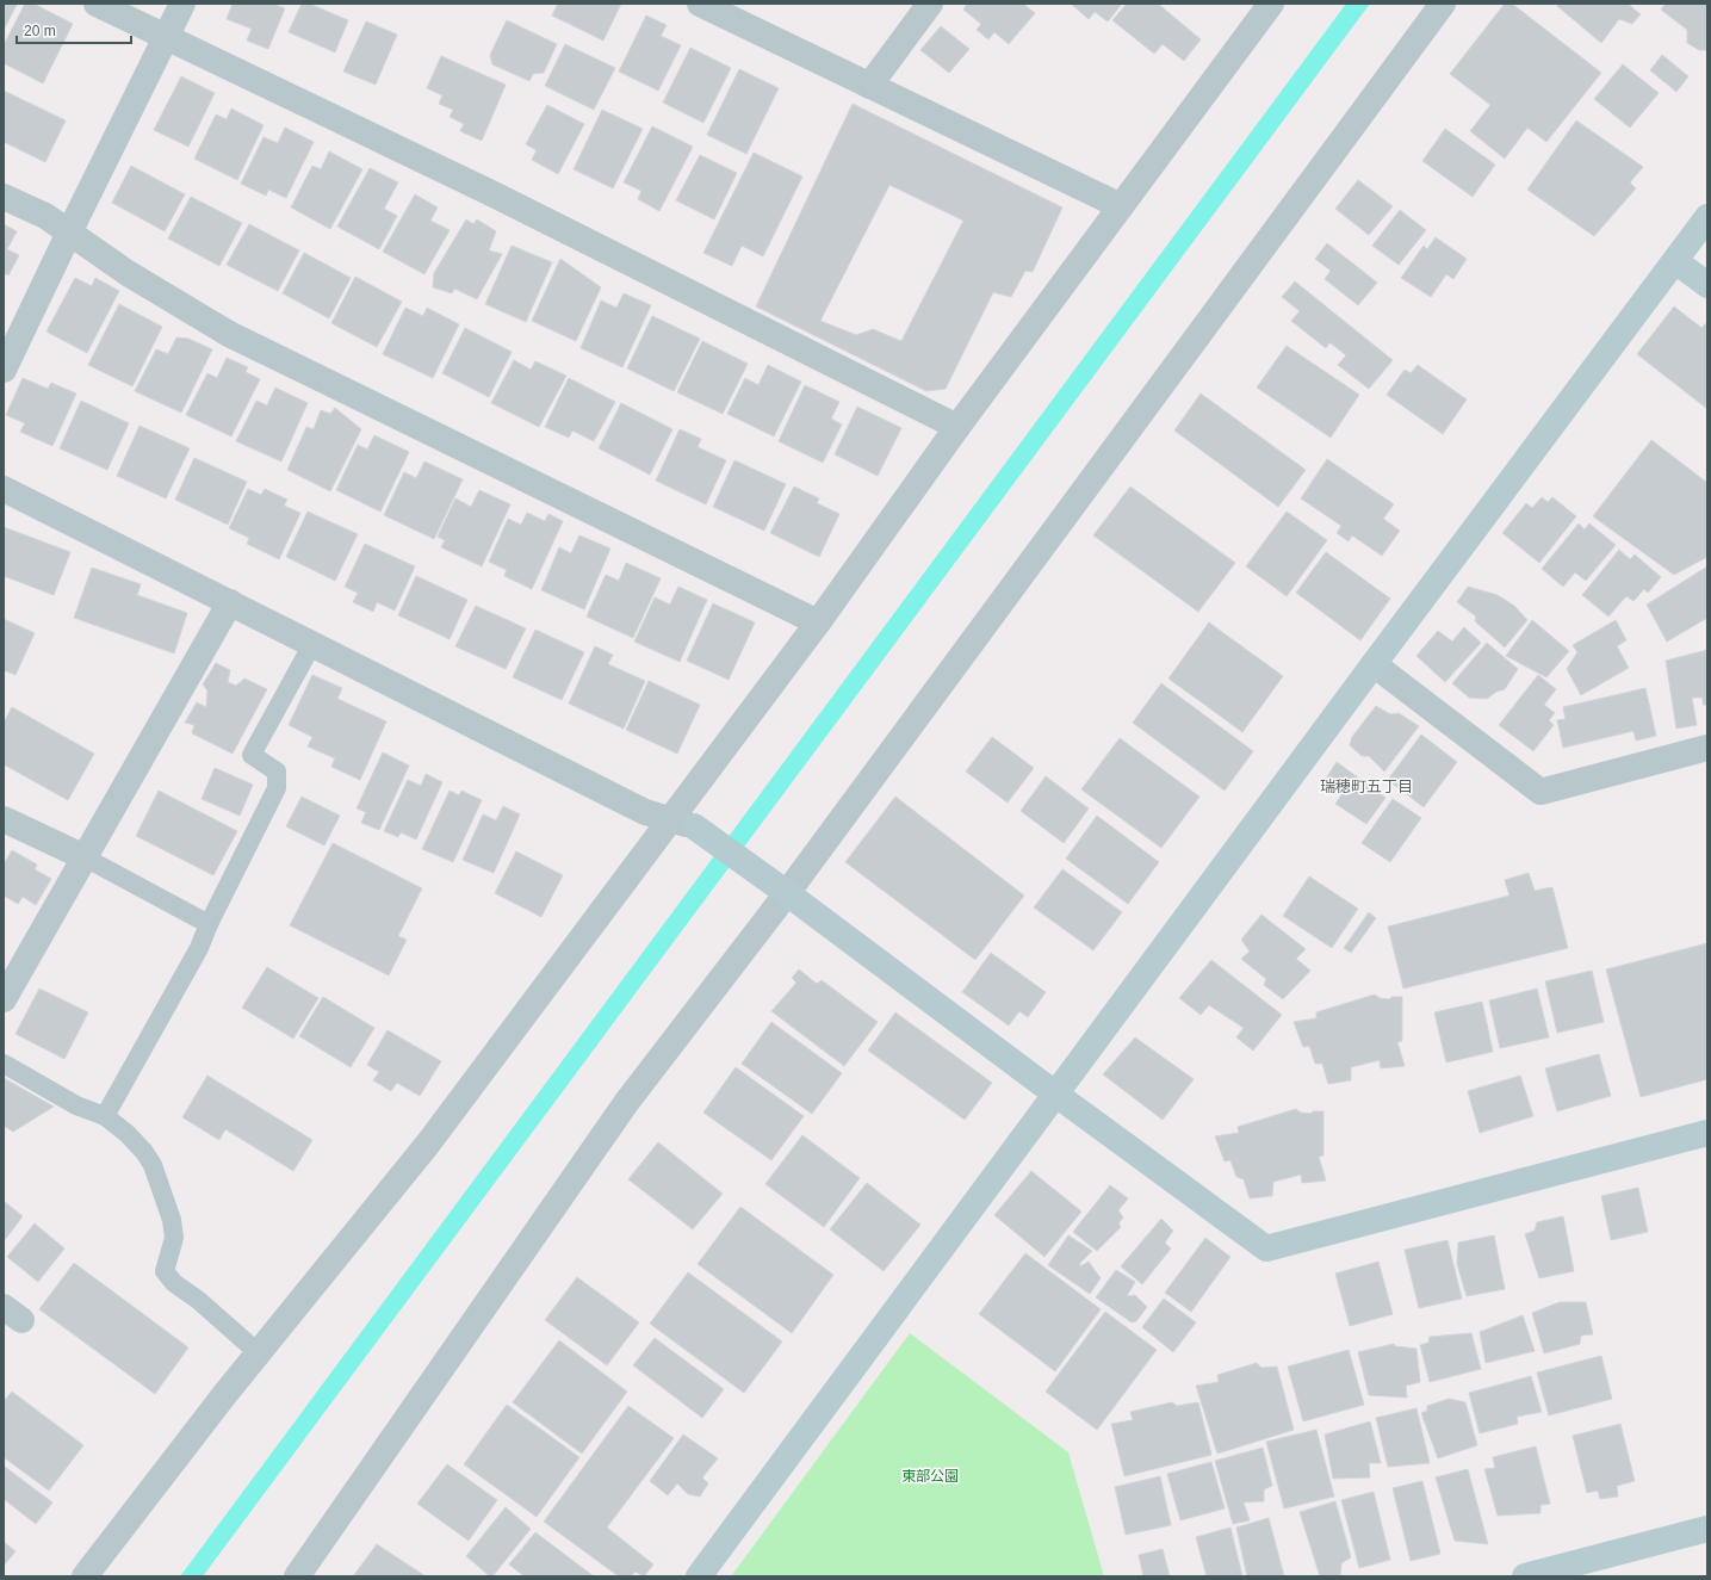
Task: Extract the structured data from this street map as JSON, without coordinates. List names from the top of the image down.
{
  "districts": ["瑞穂町五丁目"],
  "parks": ["東部公園"],
  "scale_bar": "20 m"
}
